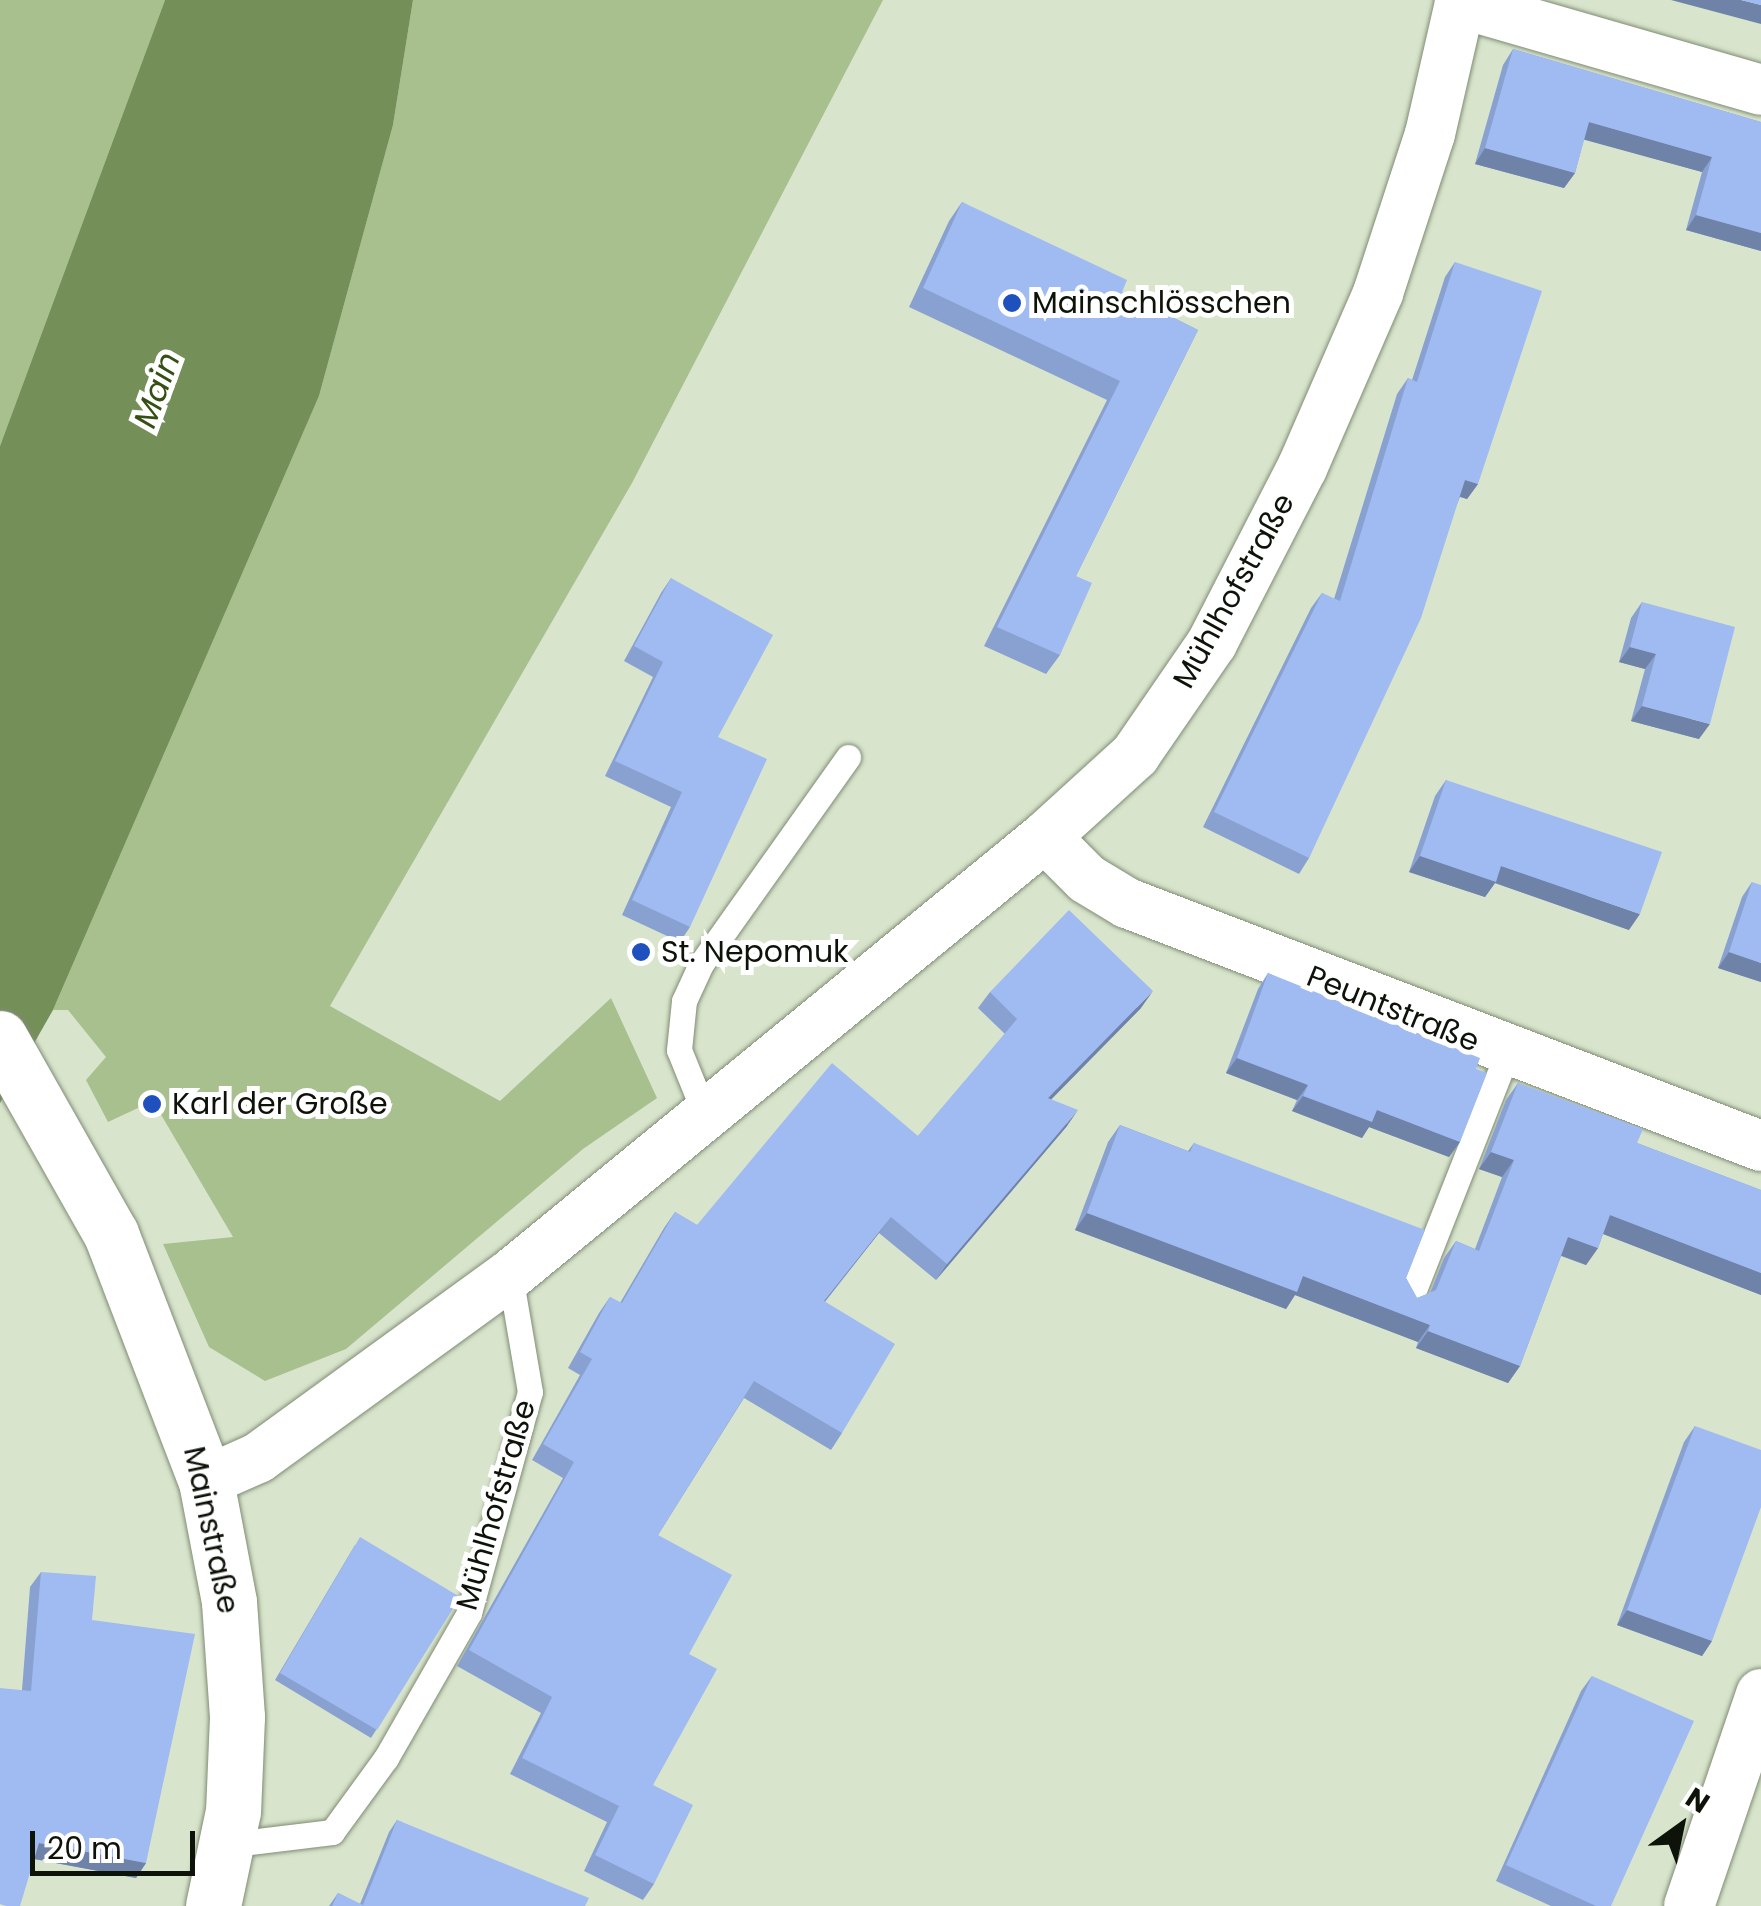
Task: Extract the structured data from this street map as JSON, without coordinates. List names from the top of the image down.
{
  "streets": {
    "main road": ["Mainstraße"],
    "street": ["Mühlhofstraße", "Peuntstraße"]
  },
  "crossings": [
    ["Mühlhofstraße", "Peuntstraße"],
    ["Mühlhofstraße", "Mainstraße"]
  ],
  "water": ["Main"],
  "places": ["Mainschlösschen", "St. Nepomuk", "Karl der Große"],
  "scale_bar": "20 m",
  "north": "top right"
}
